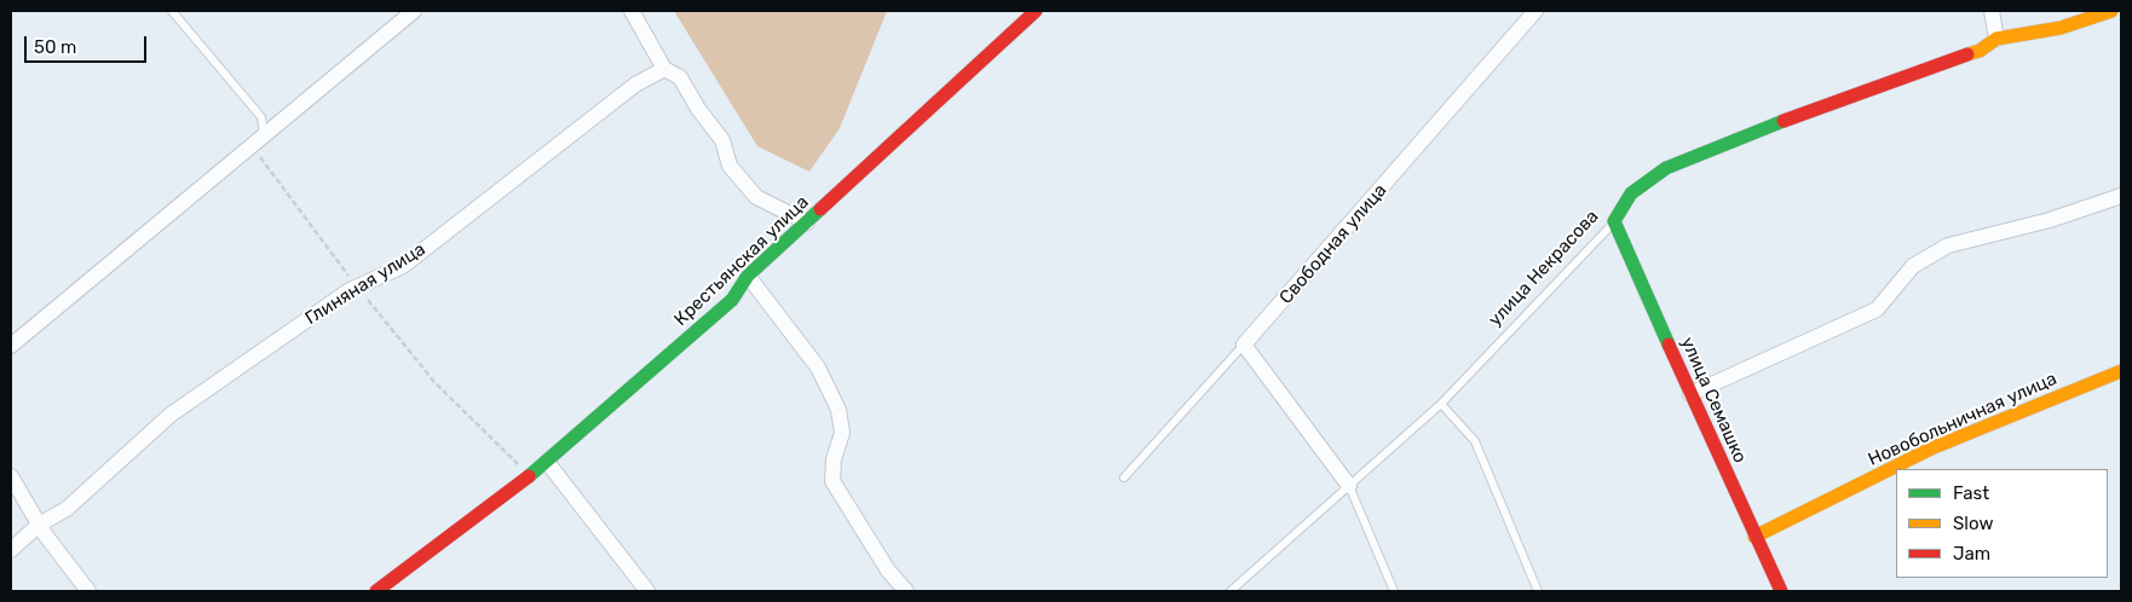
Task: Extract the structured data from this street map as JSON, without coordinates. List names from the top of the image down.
{
  "streets": {
    "street": [
      "Свободная улица",
      "Крестьянская улица",
      "улица Некрасова",
      "Глиняная улица",
      "улица Семашко",
      "Новобольничная улица"
    ]
  },
  "crossings": [
    ["улица Некрасова", "улица Семашко"],
    ["улица Семашко", "Новобольничная улица"]
  ],
  "legend": ["Fast", "Slow", "Jam"],
  "scale_bar": "50 m"
}
